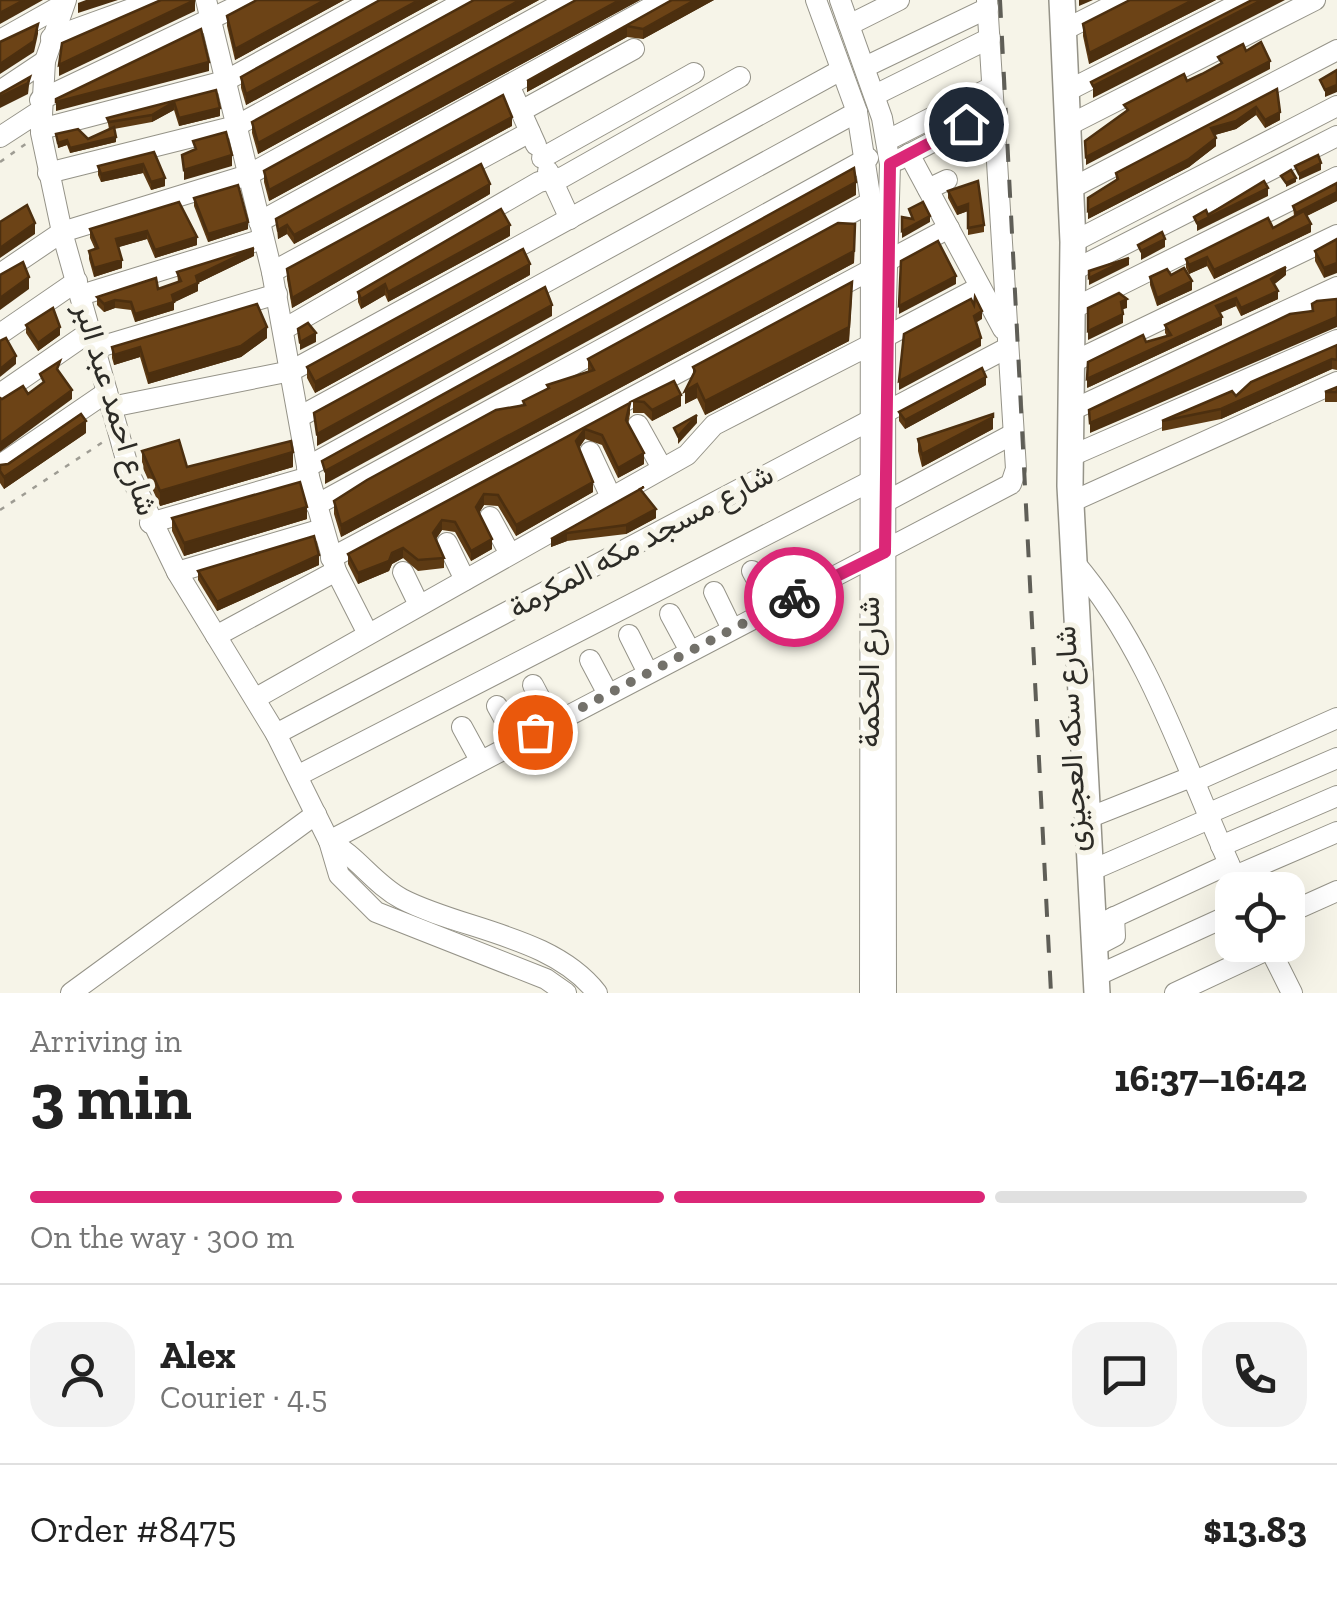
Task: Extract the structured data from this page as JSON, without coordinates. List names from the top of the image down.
{
  "streets": {
    "main road": ["شارع سكه العجيزى"],
    "street": ["شارع احمد عبد البر", "شارع مسجد مكه المكرمة", "شارع الحكمة"]
  },
  "crossings": [
    ["شارع احمد عبد البر", "شارع مسجد مكه المكرمة"],
    ["شارع مسجد مكه المكرمة", "شارع الحكمة"]
  ],
  "page": {
    "heading": ["3 min", "Arriving in", "16:37–16:42"],
    "panel": [
      "Alex",
      "Courier · 4.5",
      "Order #8475",
      "$13.83"
    ],
    "bar": "On the way · 300 m"
  }
}
